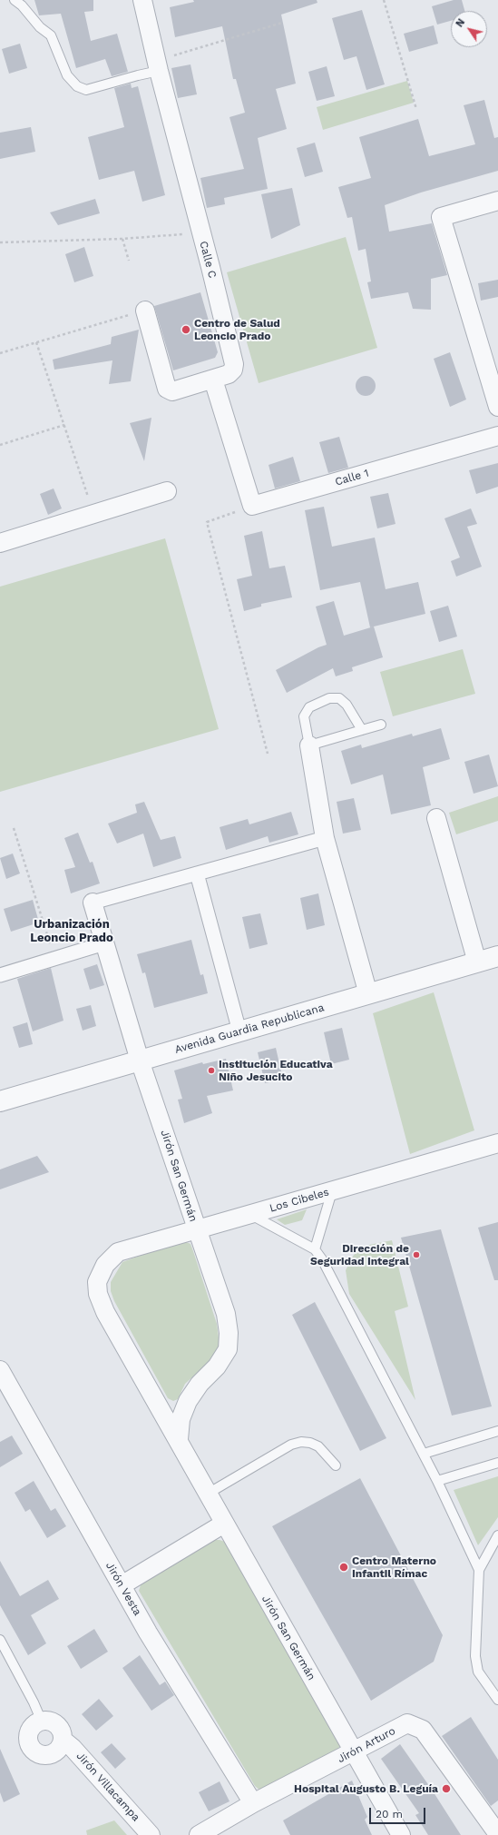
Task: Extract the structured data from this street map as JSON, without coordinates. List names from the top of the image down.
{
  "streets": {
    "street": [
      "Calle C",
      "Calle 1",
      "Avenida Guardia Republicana",
      "Jirón San Germán",
      "Los Cibeles",
      "Jirón Vesta",
      "Jirón Arturo",
      "Jirón Villacampa"
    ]
  },
  "crossings": [
    ["Avenida Guardia Republicana", "Jirón San Germán"],
    ["Jirón San Germán", "Los Cibeles"],
    ["Jirón San Germán", "Jirón Arturo"],
    ["Jirón Vesta", "Jirón Arturo"]
  ],
  "districts": ["Urbanización Leoncio Prado"],
  "places": [
    "Centro de Salud Leoncio Prado",
    "Institución Educativa Niño Jesucito",
    "Dirección de Seguridad Integral",
    "Centro Materno Infantil Rímac",
    "Hospital Augusto B. Leguía"
  ],
  "scale_bar": "20 m",
  "north": "top left"
}
